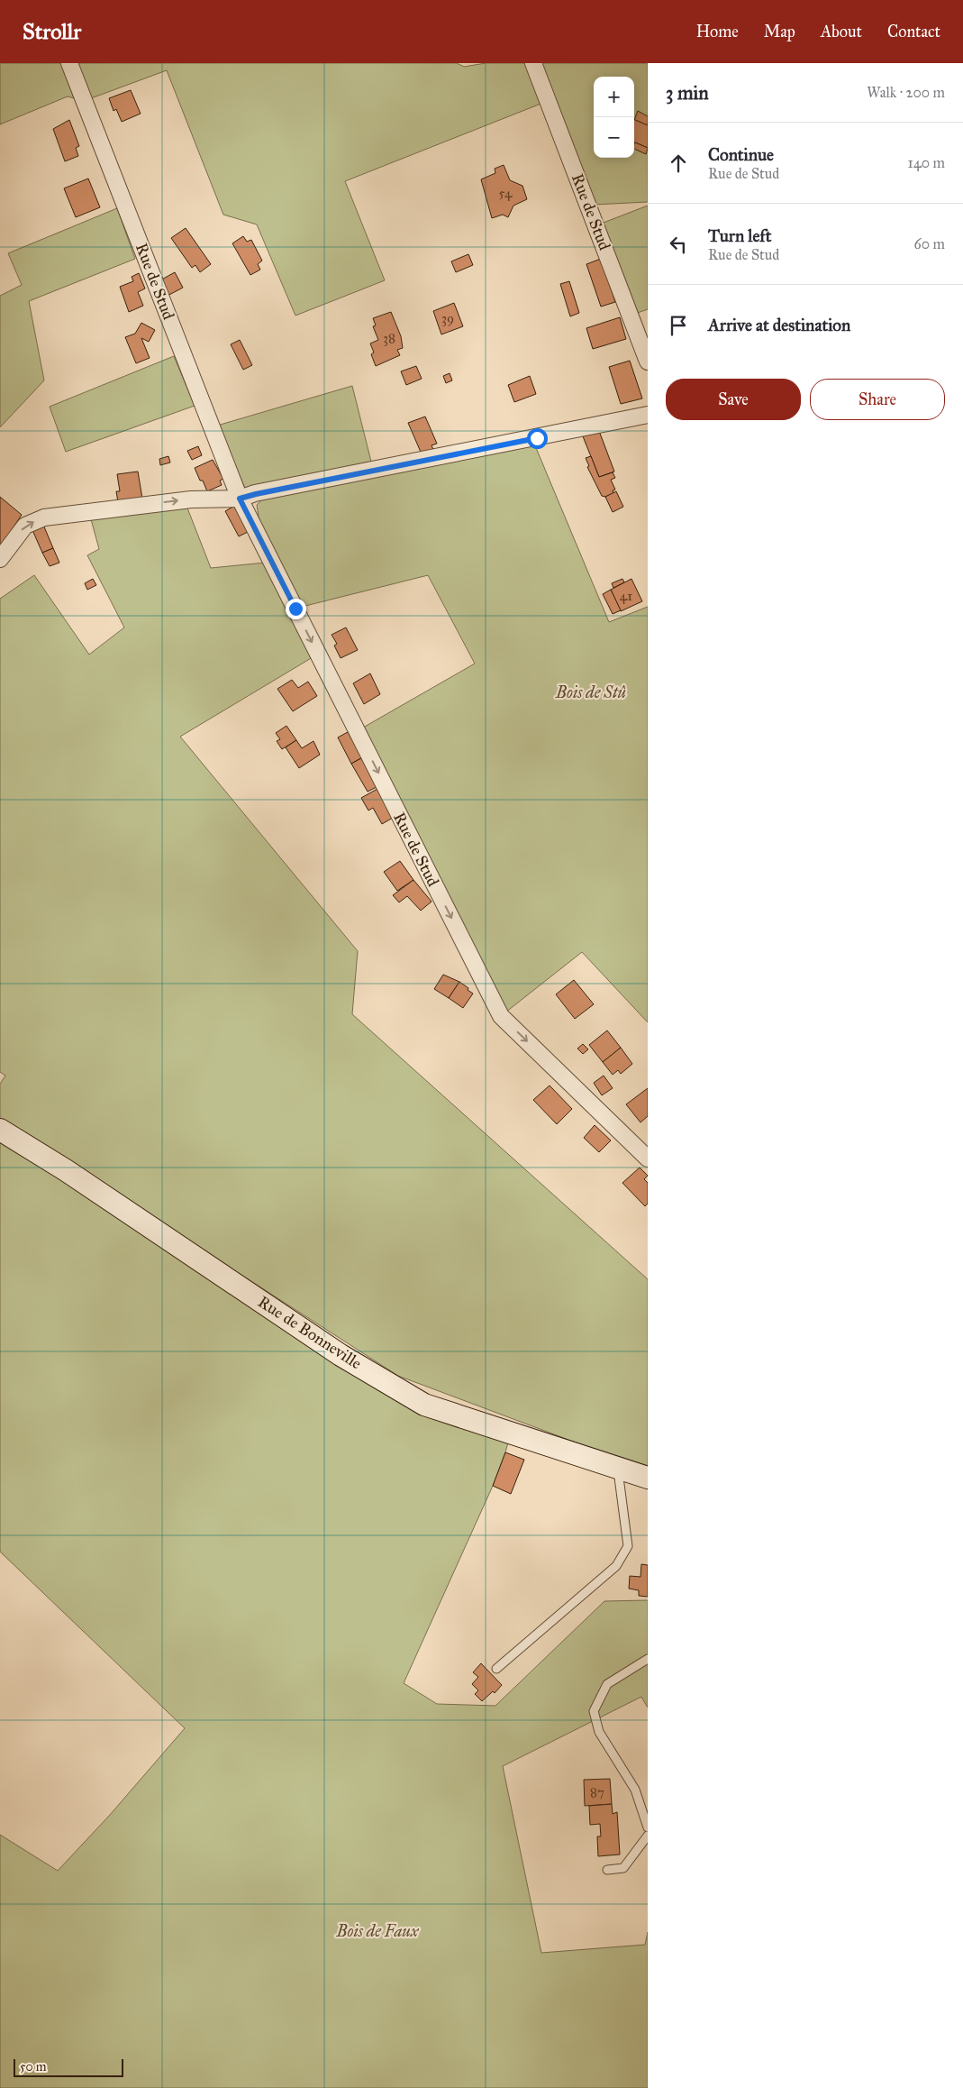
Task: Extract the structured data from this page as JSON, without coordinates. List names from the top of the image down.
{
  "streets": {
    "street": ["Rue de Stud", "Rue de Bonneville"]
  },
  "one_way": ["Rue de Stud"],
  "parks": ["Bois de Stû", "Bois de Faux"],
  "house_numbers": [
    "54",
    "39",
    "38",
    "41",
    "87"
  ],
  "scale_bar": "50 m",
  "page": {
    "header": "Strollr",
    "nav": [
      "Home",
      "Map",
      "About",
      "Contact"
    ],
    "heading": ["3 min", "Walk · 200 m"],
    "map_buttons": ["+", "−"],
    "list": [
      ["Continue", "Rue de Stud", "140 m"],
      ["Turn left", "Rue de Stud", "60 m"],
      "Arrive at destination"
    ],
    "buttons": ["Save", "Share"],
    "scale": "50 m"
  }
}
